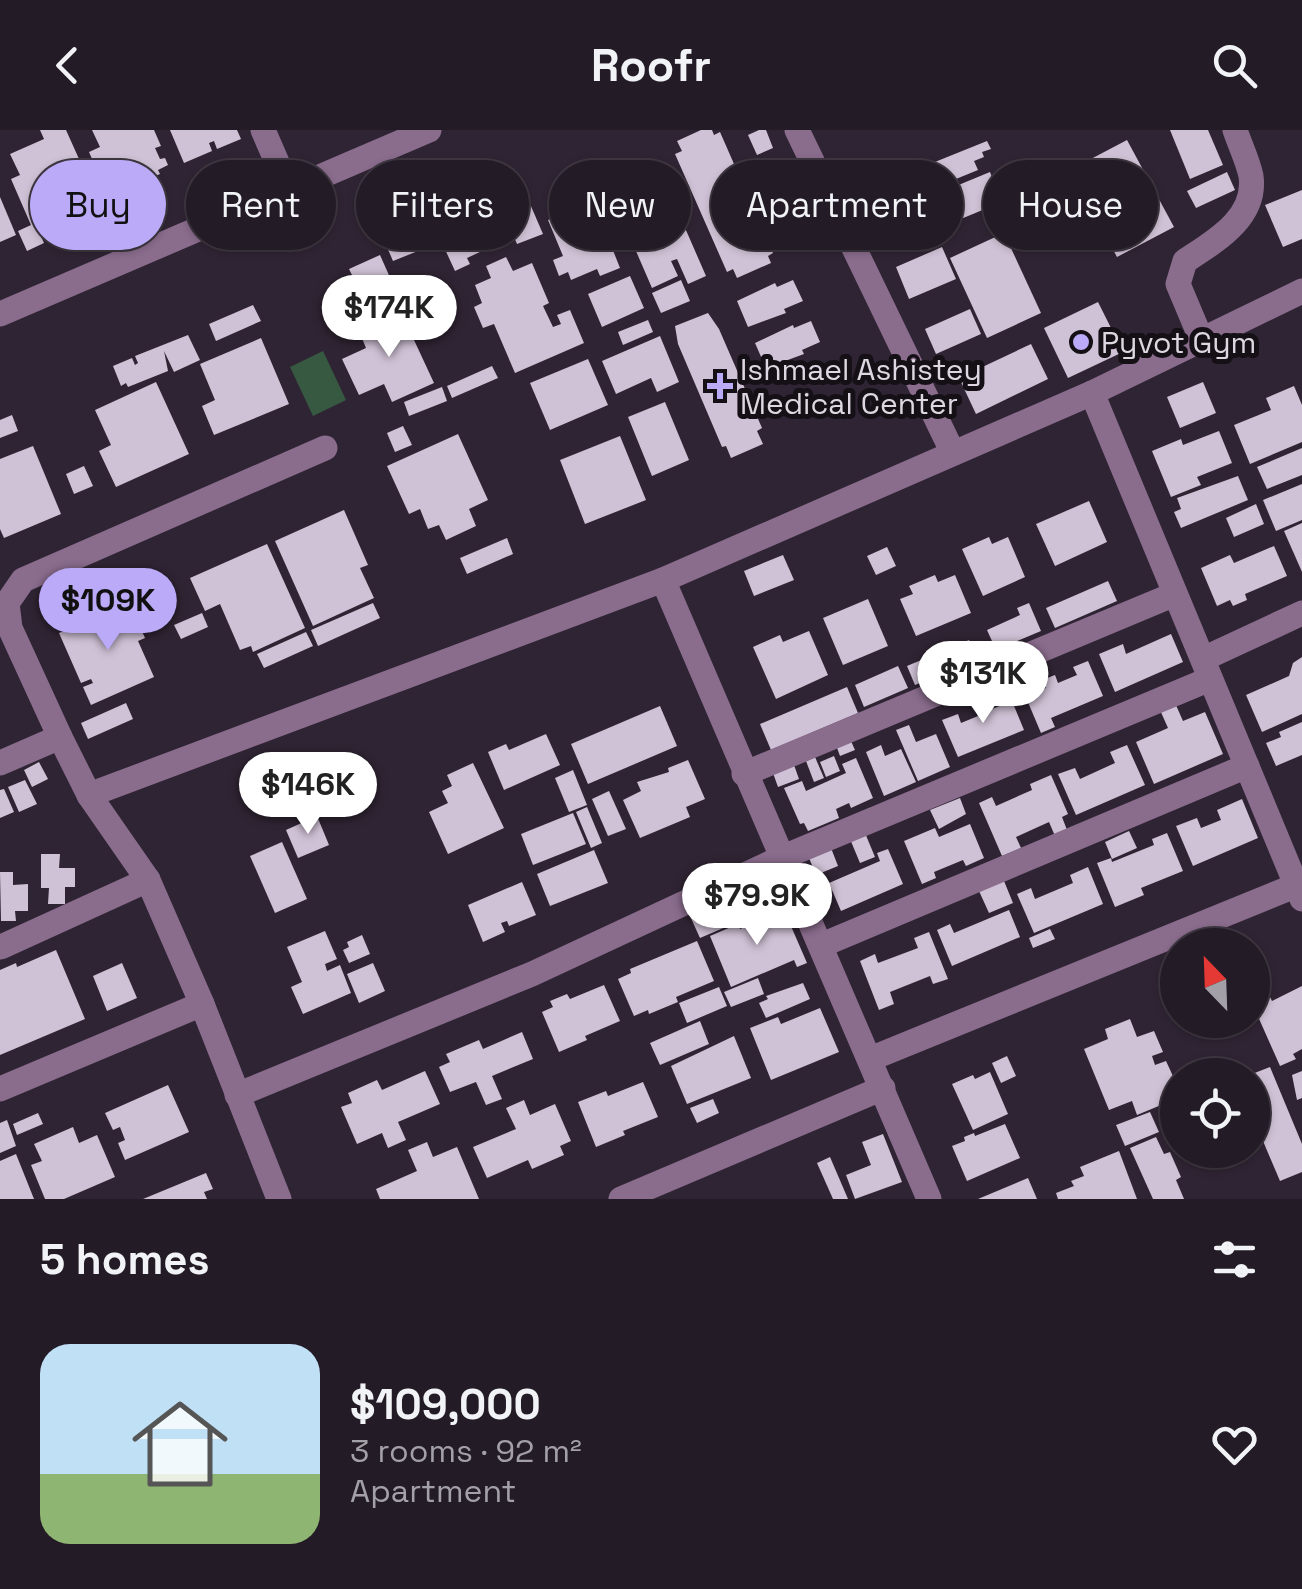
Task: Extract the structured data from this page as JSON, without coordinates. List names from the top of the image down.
{
  "places": {
    "other": ["Pyvot Gym"],
    "health": ["Ishmael Ashistey Medical Center"]
  },
  "north": "top left",
  "page": {
    "header": "Roofr",
    "chip": [
      "Buy",
      "Rent",
      "Filters",
      "New",
      "Apartment",
      "House"
    ],
    "price": [
      "$174K",
      "$109K",
      "$131K",
      "$146K",
      "$79.9K"
    ],
    "heading": "5 homes",
    "list": [
      {
        "name": "$109,000",
        "note": "3 rooms · 92 m² · Apartment"
      }
    ]
  }
}
